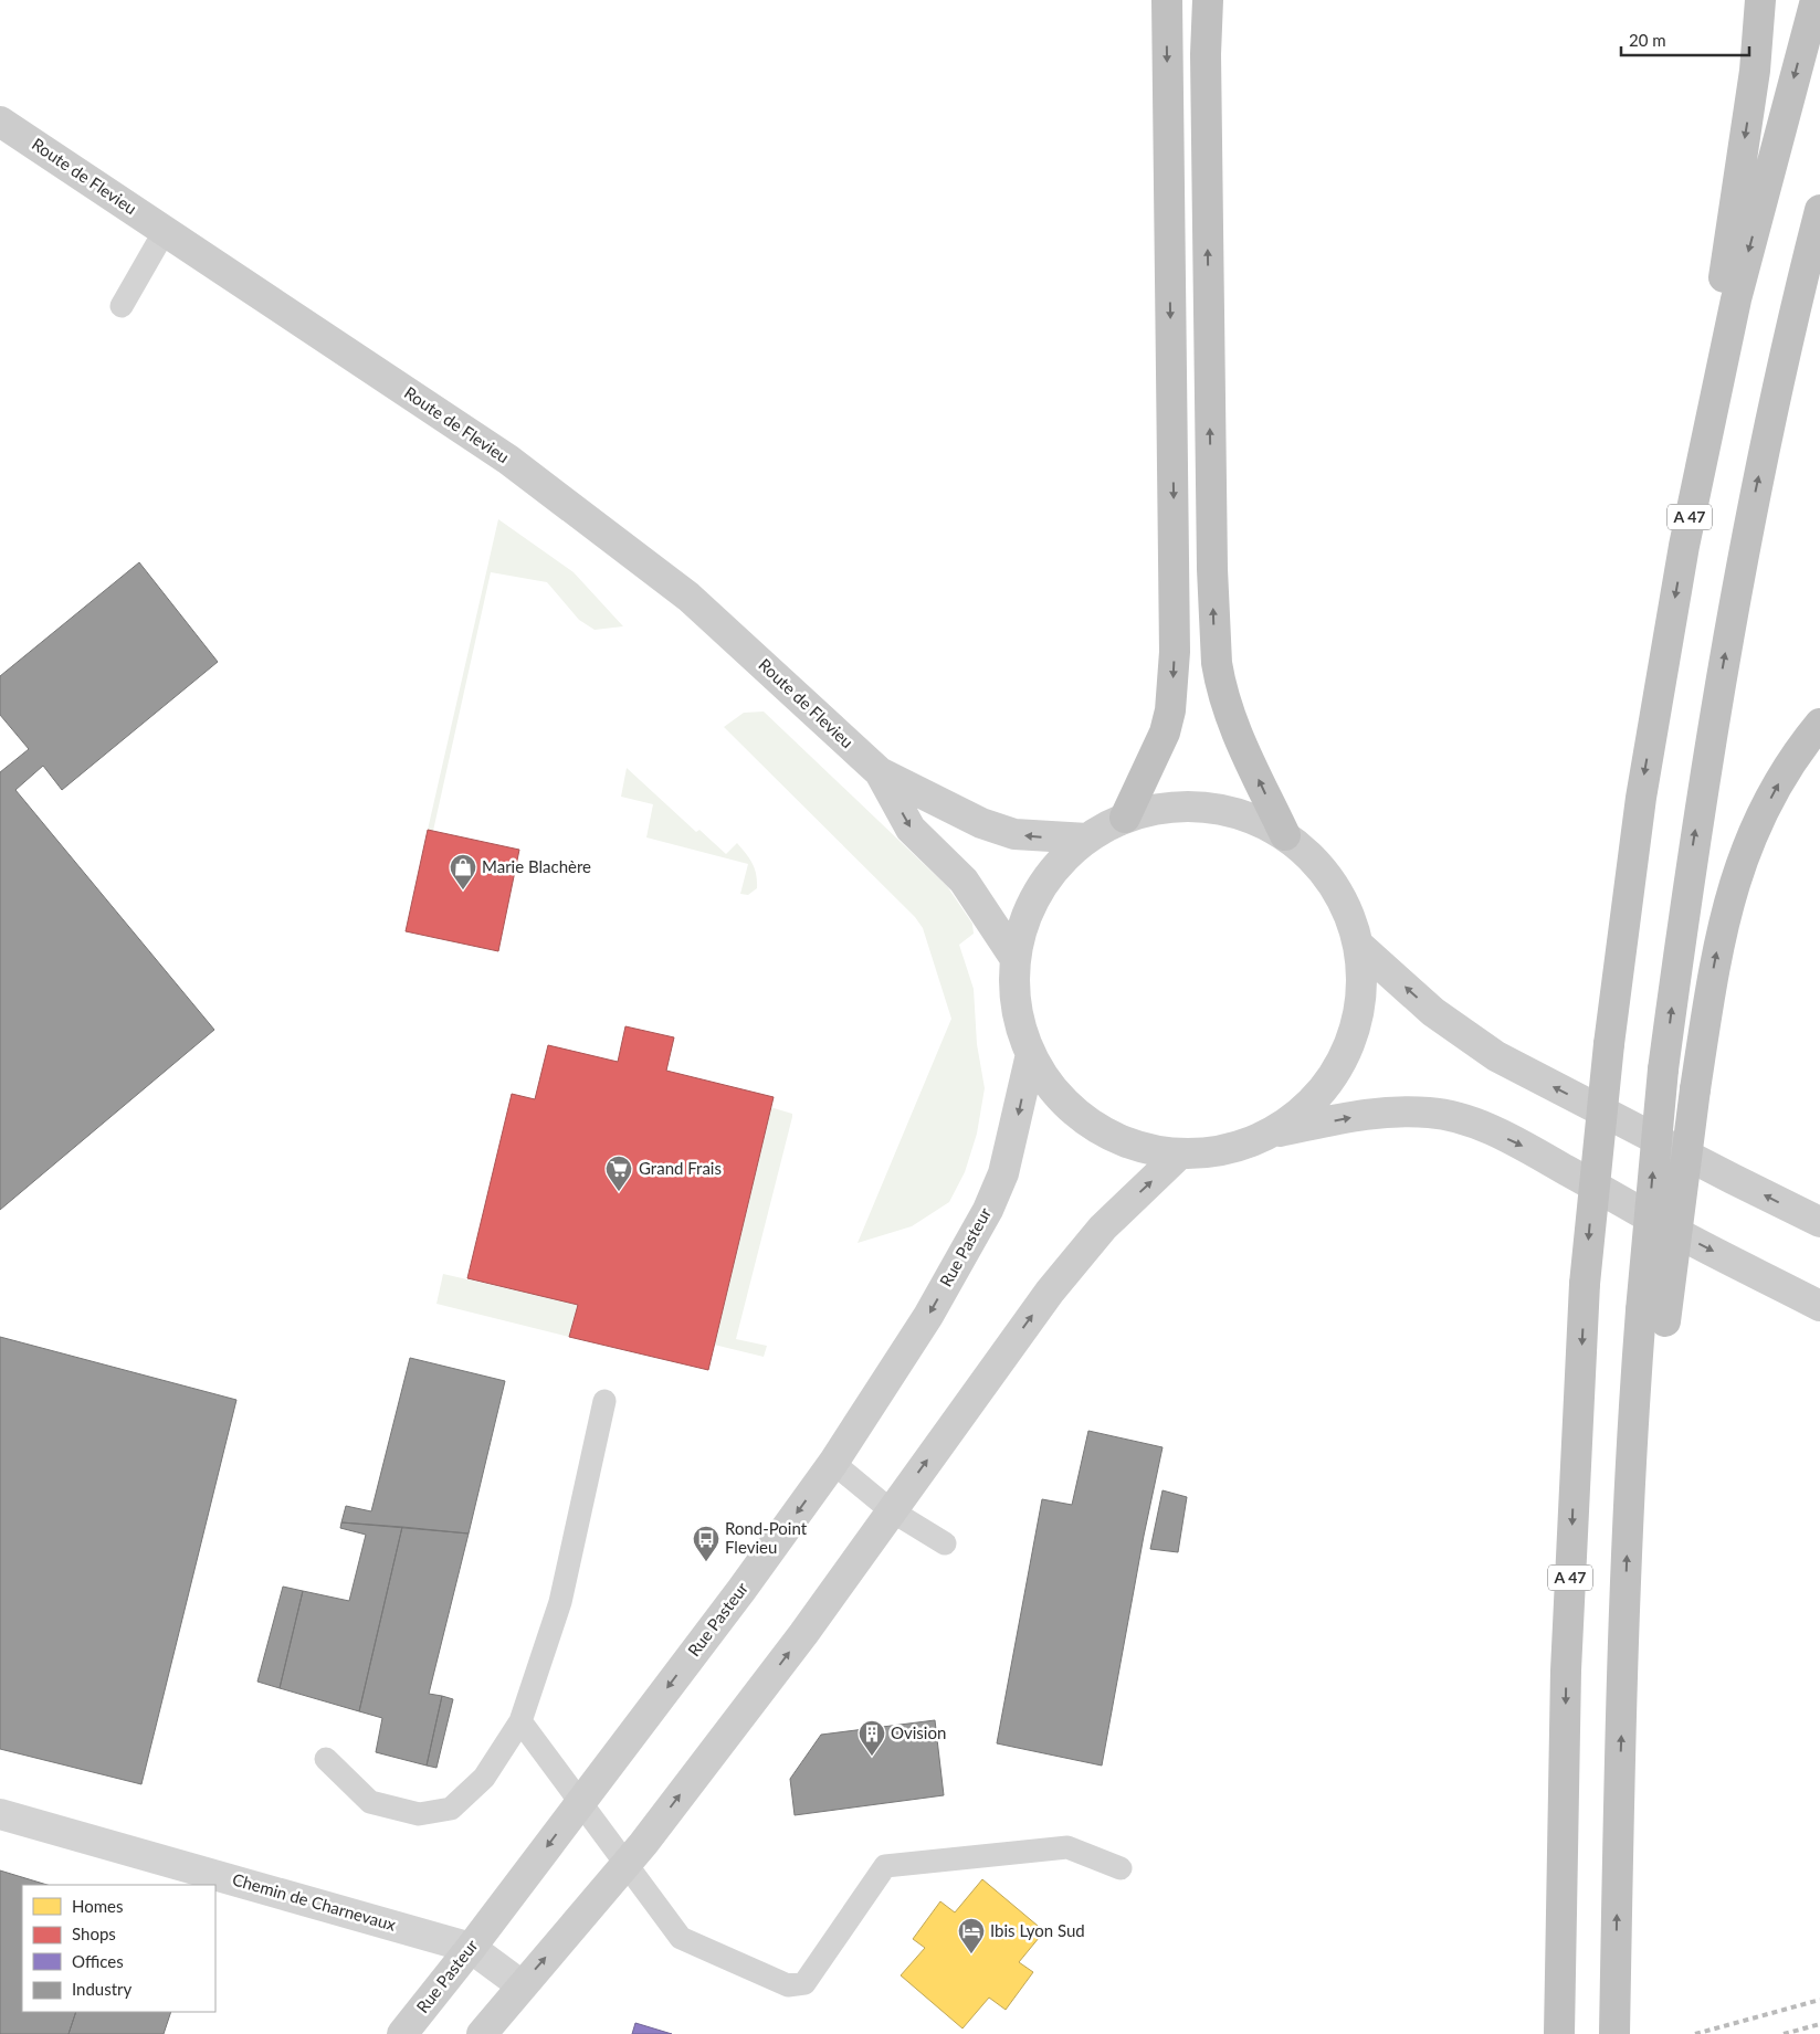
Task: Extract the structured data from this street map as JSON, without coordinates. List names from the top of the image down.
{
  "streets": {
    "highway": ["A 47"],
    "main road": ["Route de Flevieu", "Rue Pasteur"],
    "street": ["Chemin de Charnevaux"]
  },
  "crossings": [
    ["Rue Pasteur", "Chemin de Charnevaux"]
  ],
  "places": {
    "shop": ["Marie Blachère"],
    "supermarket": ["Grand Frais"],
    "bus stop": ["Rond-Point Flevieu"],
    "building": ["Ovision"],
    "hotel": ["Ibis Lyon Sud"]
  },
  "legend": [
    "Homes",
    "Shops",
    "Offices",
    "Industry"
  ],
  "scale_bar": "20 m"
}
